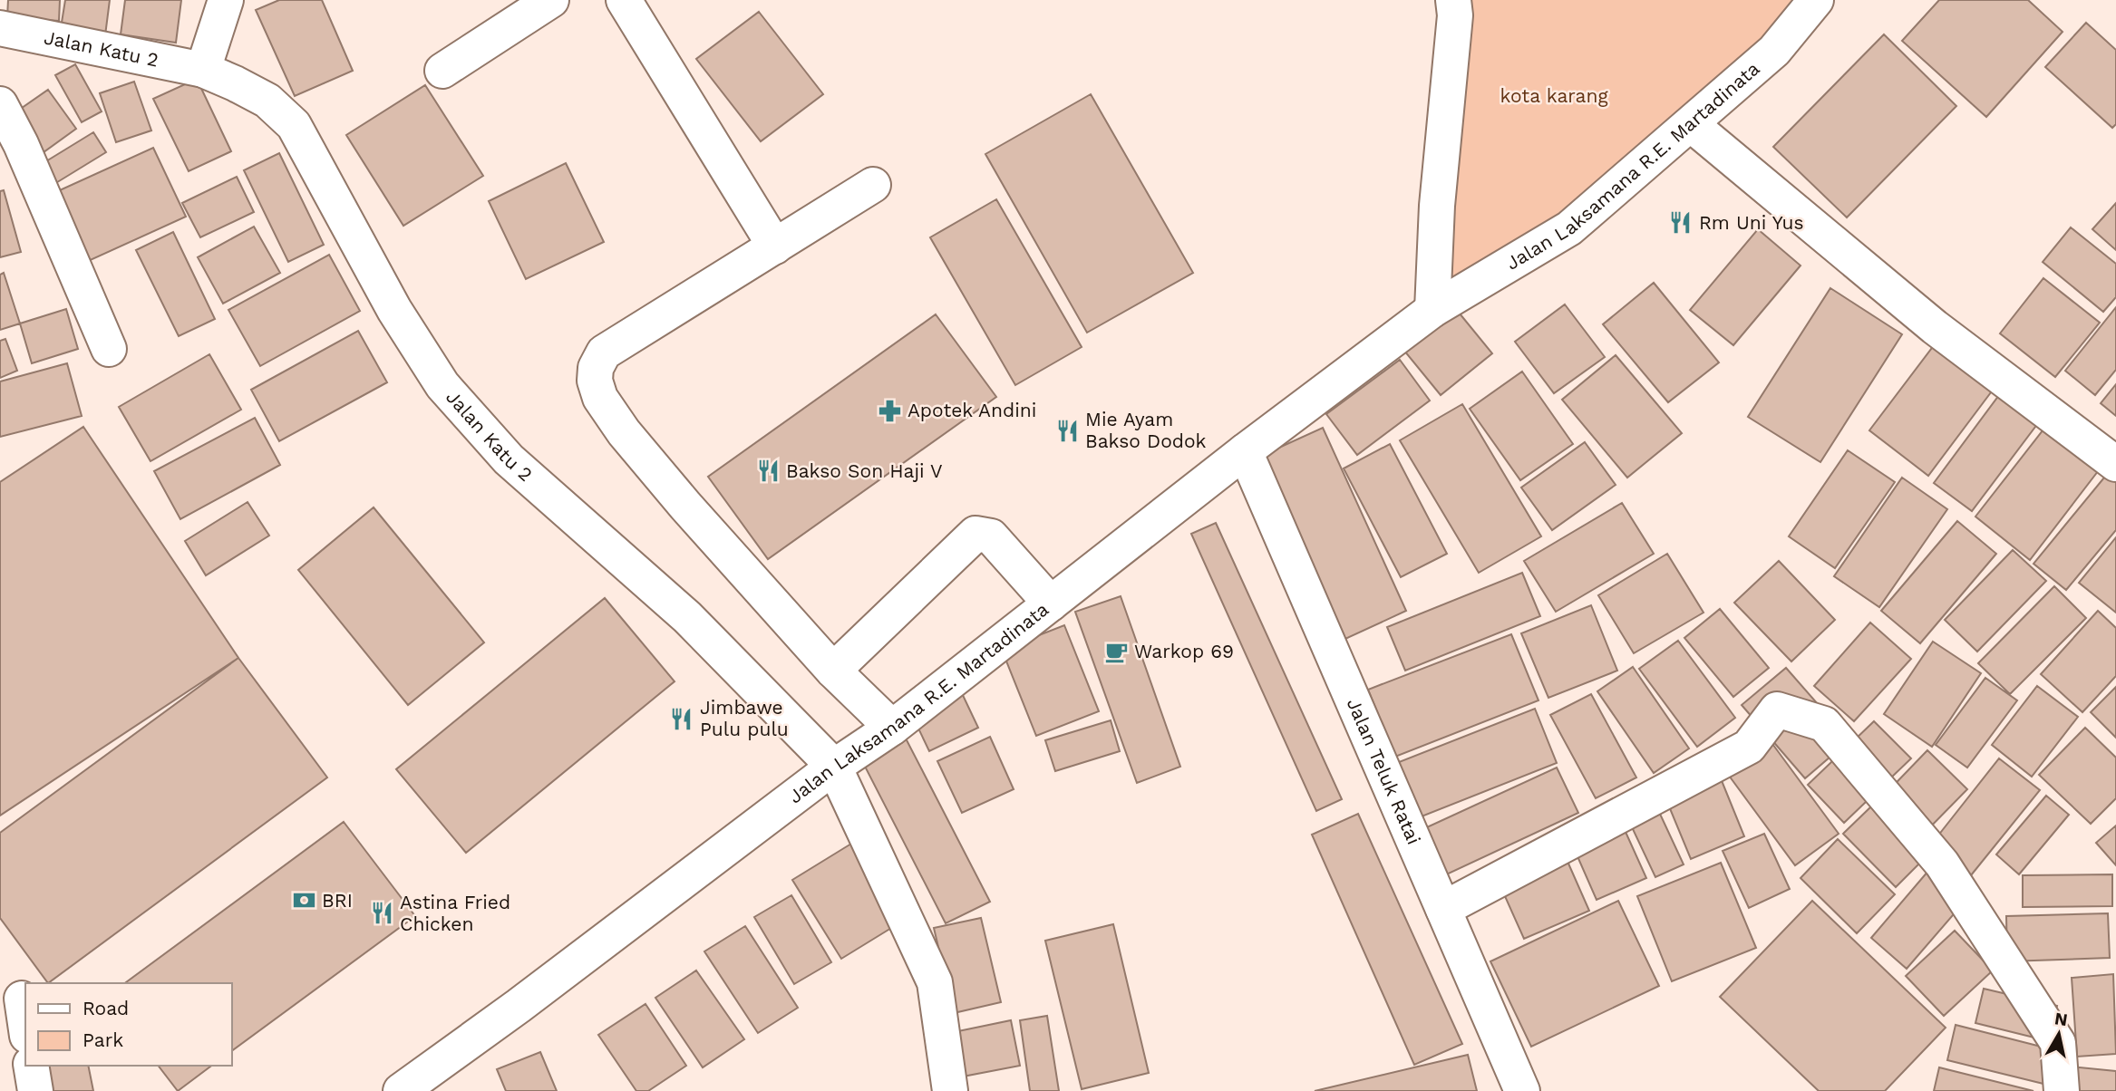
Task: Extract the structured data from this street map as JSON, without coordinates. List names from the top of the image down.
{
  "streets": {
    "street": ["Jalan Katu 2", "Jalan Laksamana R.E. Martadinata", "Jalan Teluk Ratai"]
  },
  "crossings": [
    ["Jalan Katu 2", "Jalan Laksamana R.E. Martadinata"],
    ["Jalan Laksamana R.E. Martadinata", "Jalan Teluk Ratai"]
  ],
  "parks": ["kota karang"],
  "places": {
    "restaurant": [
      "Rm Uni Yus",
      "Mie Ayam Bakso Dodok",
      "Bakso Son Haji V",
      "Jimbawe Pulu pulu",
      "Astina Fried Chicken"
    ],
    "pharmacy": ["Apotek Andini"],
    "cafe": ["Warkop 69"],
    "bank": ["BRI"]
  },
  "legend": ["Road", "Park"],
  "north": "top"
}
